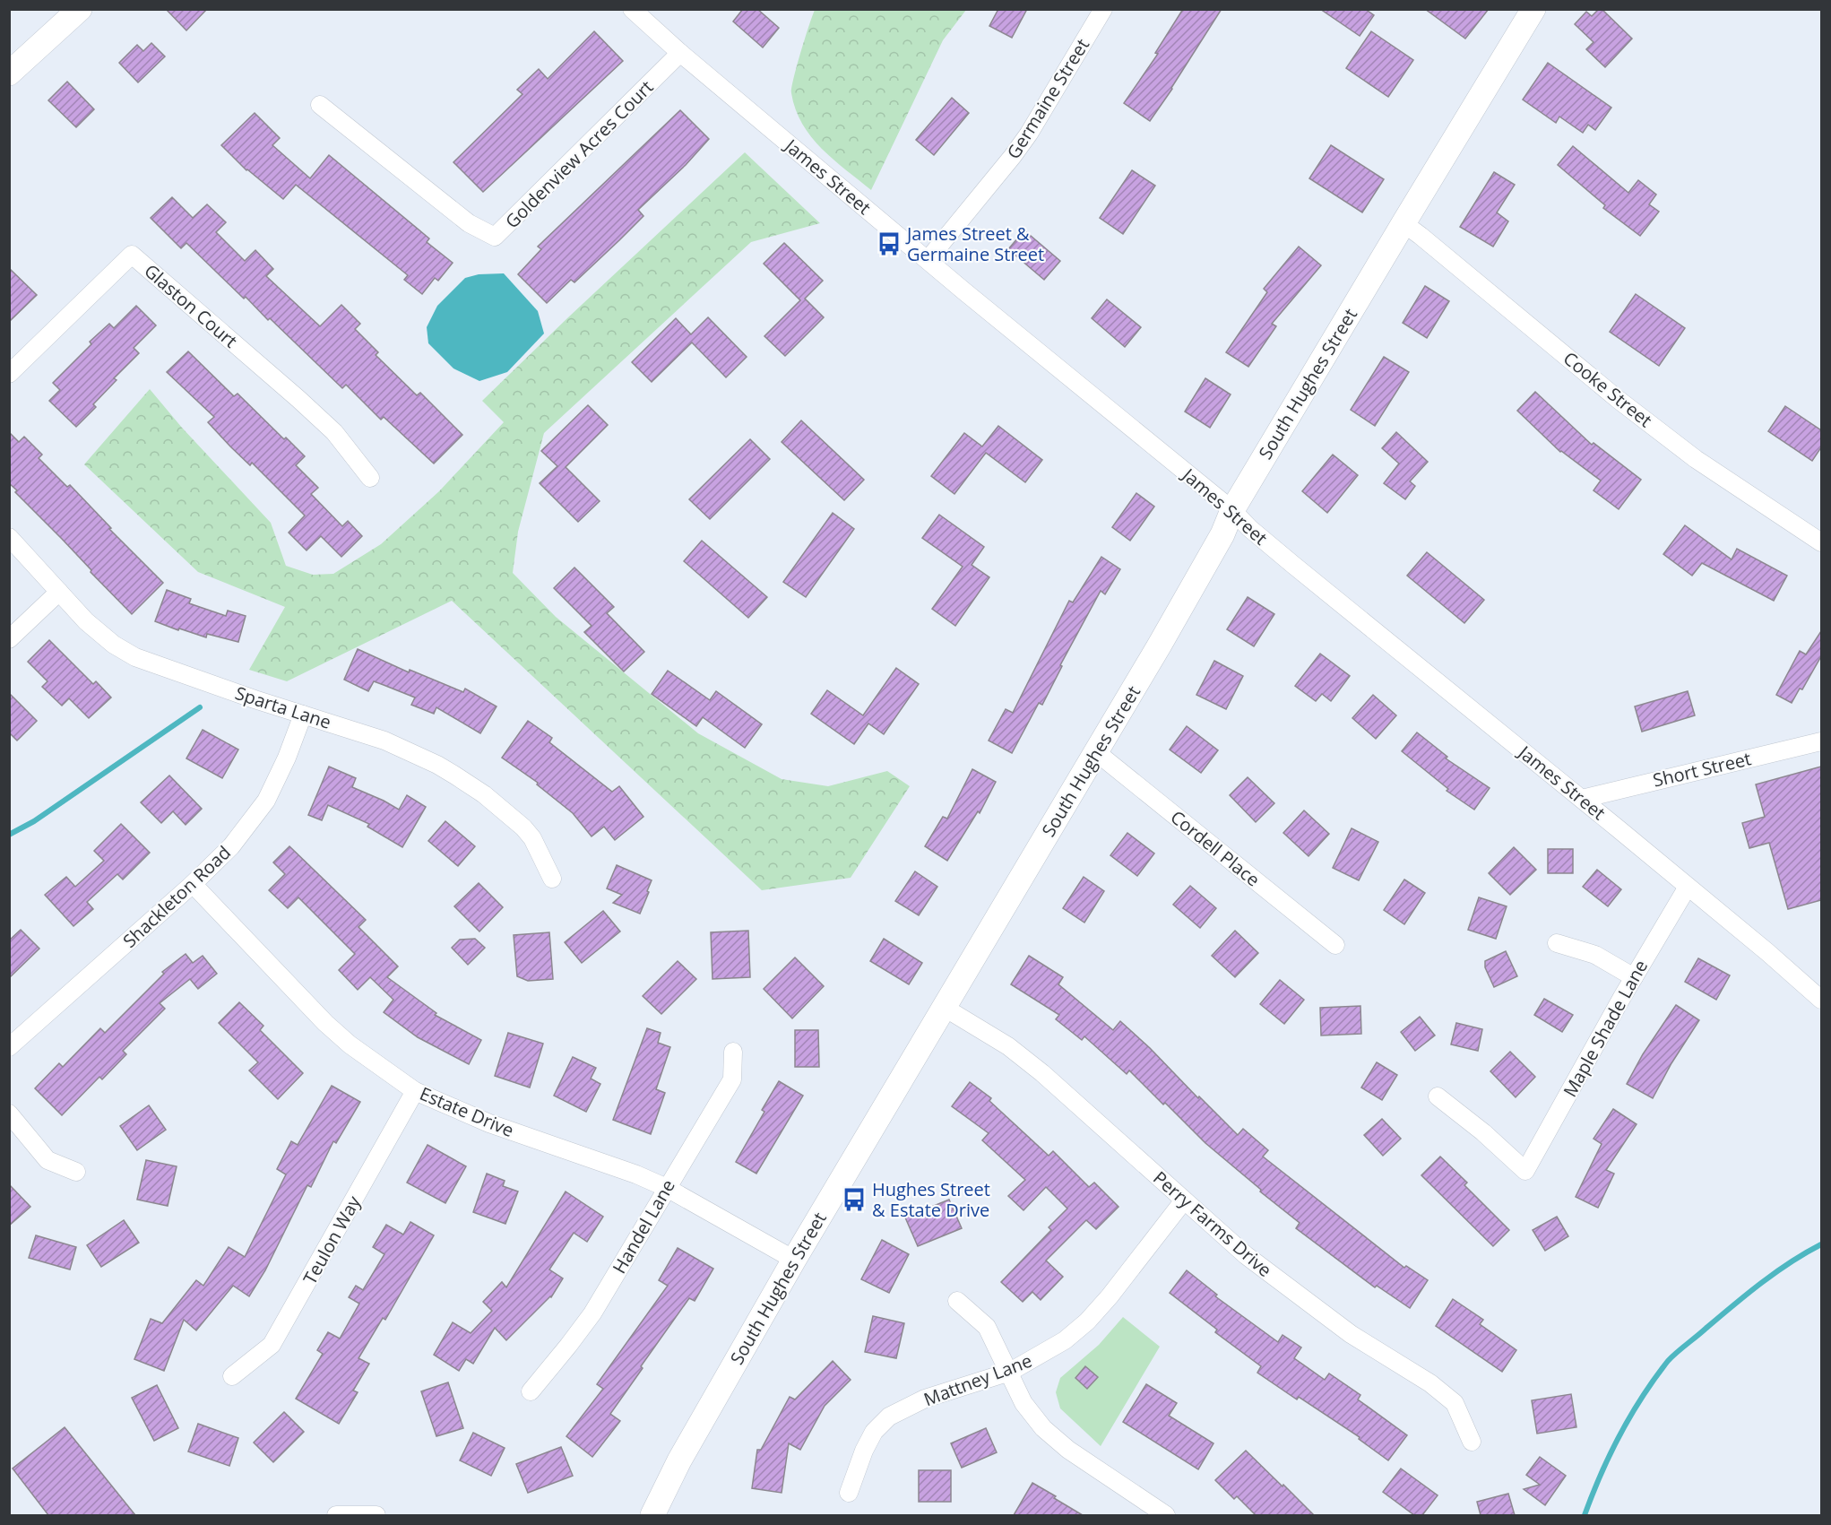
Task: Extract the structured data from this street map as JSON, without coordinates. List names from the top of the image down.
{
  "streets": {
    "street": [
      "Germaine Street",
      "Goldenview Acres Court",
      "James Street",
      "Glaston Court",
      "South Hughes Street",
      "Cooke Street",
      "Sparta Lane",
      "Short Street",
      "Cordell Place",
      "Shackleton Road",
      "Maple Shade Lane",
      "Estate Drive",
      "Perry Farms Drive",
      "Handel Lane",
      "Teulon Way",
      "Mattney Lane"
    ]
  },
  "crossings": [
    ["Germaine Street", "James Street"],
    ["Goldenview Acres Court", "James Street"],
    ["James Street", "South Hughes Street"],
    ["James Street", "Short Street"],
    ["James Street", "Maple Shade Lane"],
    ["South Hughes Street", "Cooke Street"],
    ["South Hughes Street", "Cordell Place"],
    ["South Hughes Street", "Estate Drive"],
    ["South Hughes Street", "Perry Farms Drive"],
    ["Sparta Lane", "Shackleton Road"],
    ["Shackleton Road", "Estate Drive"],
    ["Estate Drive", "Handel Lane"],
    ["Estate Drive", "Teulon Way"],
    ["Perry Farms Drive", "Mattney Lane"]
  ],
  "places": {
    "bus stop": ["James Street & Germaine Street", "Hughes Street & Estate Drive"]
  }
}
